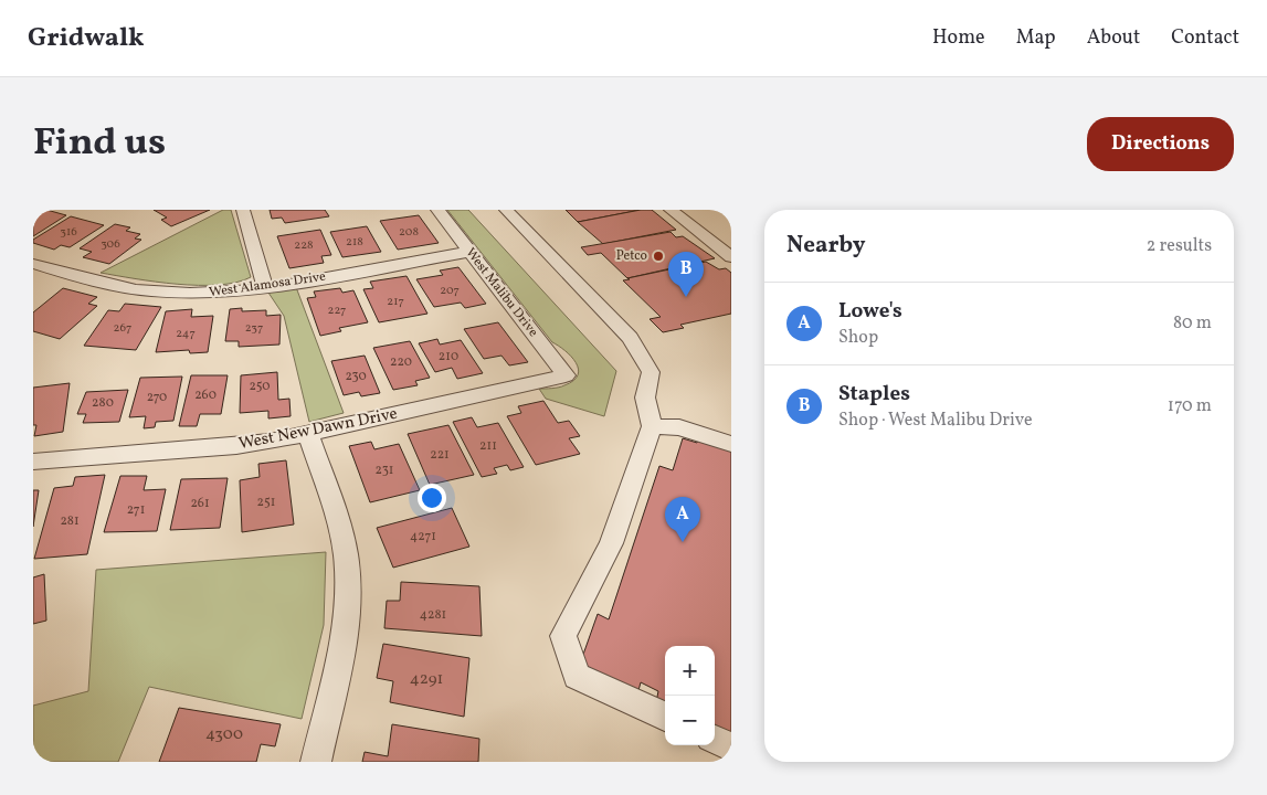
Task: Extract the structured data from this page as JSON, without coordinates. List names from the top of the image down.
{
  "streets": {
    "street": ["West Alamosa Drive", "West Malibu Drive", "West New Dawn Drive"]
  },
  "crossings": [
    ["West Alamosa Drive", "West Malibu Drive"],
    ["West Malibu Drive", "West New Dawn Drive"]
  ],
  "places": ["Petco"],
  "house_numbers": [
    "316",
    "208",
    "218",
    "306",
    "228",
    "207",
    "217",
    "227",
    "267",
    "237",
    "247",
    "210",
    "220",
    "230",
    "250",
    "260",
    "270",
    "280",
    "211",
    "221",
    "231",
    "251",
    "261",
    "271",
    "281",
    "4271",
    "4281",
    "4291",
    "4300"
  ],
  "page": {
    "header": "Gridwalk",
    "nav": [
      "Home",
      "Map",
      "About",
      "Contact"
    ],
    "title": "Find us",
    "buttons": "Directions",
    "heading": ["Nearby", "2 results"],
    "pins": ["B", "A"],
    "list": [
      {
        "mark": "A",
        "name": "Lowe's",
        "note": "Shop",
        "value": "80 m"
      },
      {
        "mark": "B",
        "name": "Staples",
        "note": "Shop · West Malibu Drive",
        "value": "170 m"
      }
    ],
    "map_buttons": ["+", "−"]
  }
}
